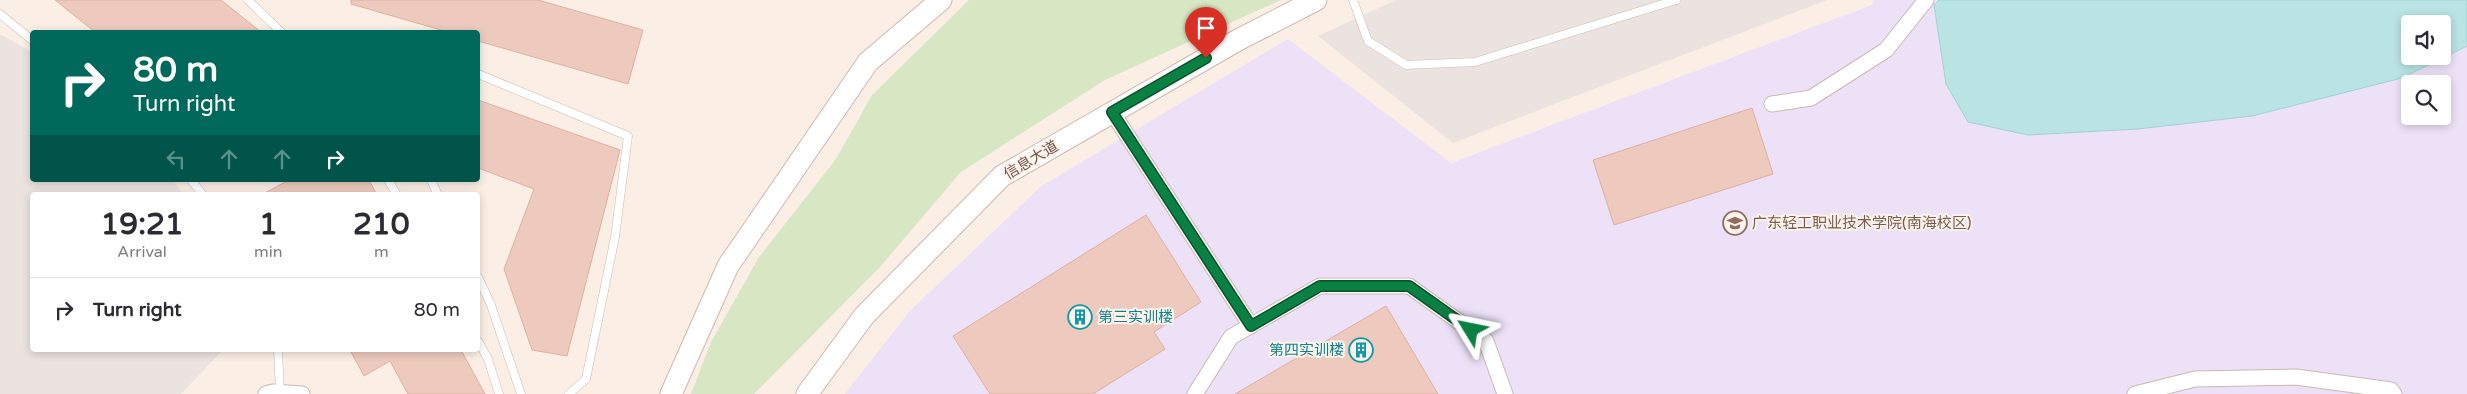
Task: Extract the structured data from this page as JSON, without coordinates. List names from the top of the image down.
{
  "streets": {
    "main road": ["信息大道"]
  },
  "places": {
    "school or university": ["广东轻工职业技术学院(南海校区)"],
    "building": ["第三实训楼", "第四实训楼"]
  },
  "page": {
    "turn": ["80 m", "Turn right"],
    "eta": [
      "19:21",
      "Arrival",
      "1",
      "min",
      "210",
      "m"
    ],
    "list": [
      {
        "name": "Turn right",
        "value": "80 m"
      }
    ]
  }
}
